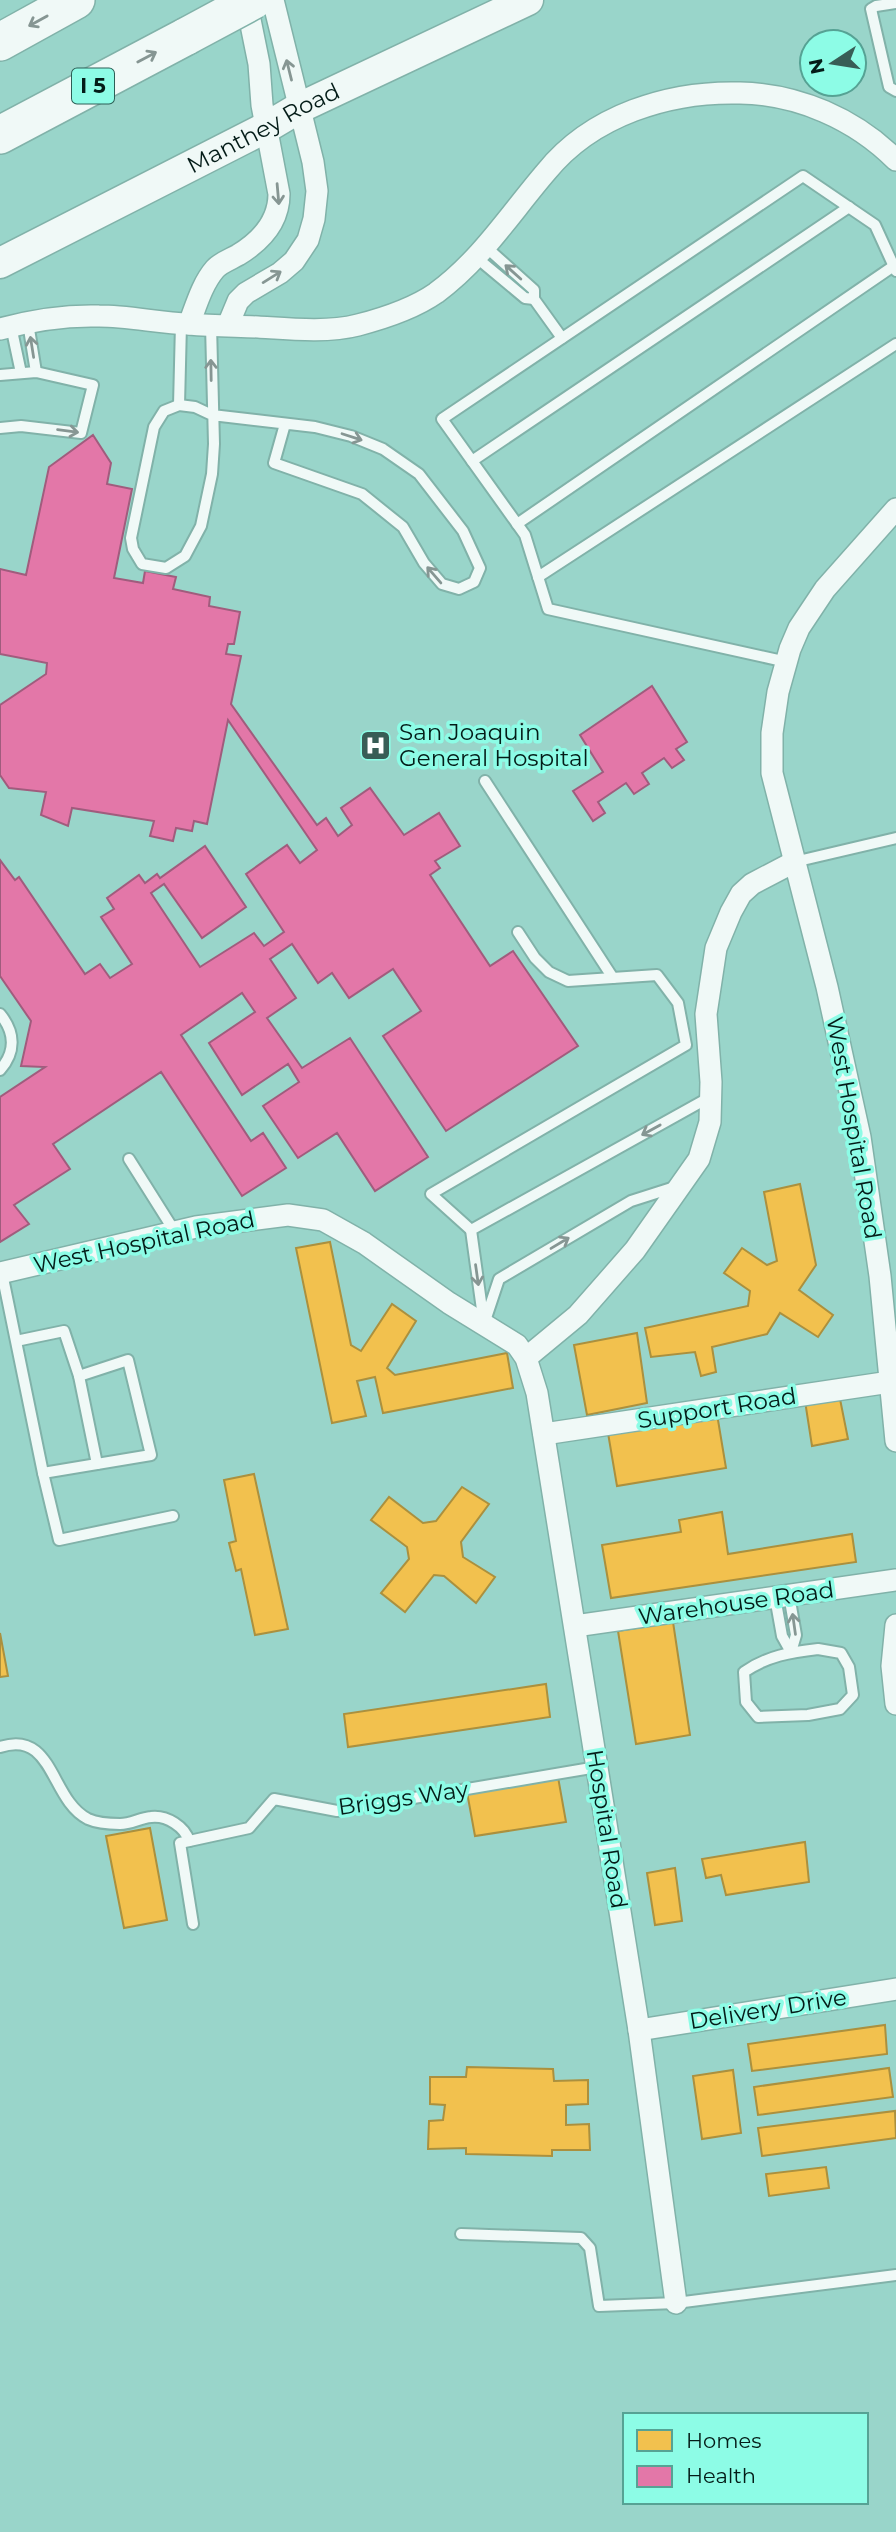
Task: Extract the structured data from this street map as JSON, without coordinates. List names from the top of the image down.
{
  "streets": {
    "highway": ["I 5"],
    "street": [
      "Manthey Road",
      "West Hospital Road",
      "Support Road",
      "Warehouse Road",
      "Hospital Road",
      "Delivery Drive"
    ],
    "lane": ["Briggs Way"]
  },
  "crossings": [
    ["West Hospital Road", "Support Road"],
    ["West Hospital Road", "Hospital Road"],
    ["Support Road", "Hospital Road"],
    ["Warehouse Road", "Hospital Road"],
    ["Briggs Way", "Hospital Road"],
    ["Hospital Road", "Delivery Drive"]
  ],
  "places": {
    "hospital": ["San Joaquin General Hospital"]
  },
  "legend": ["Homes", "Health"],
  "north": "left"
}
